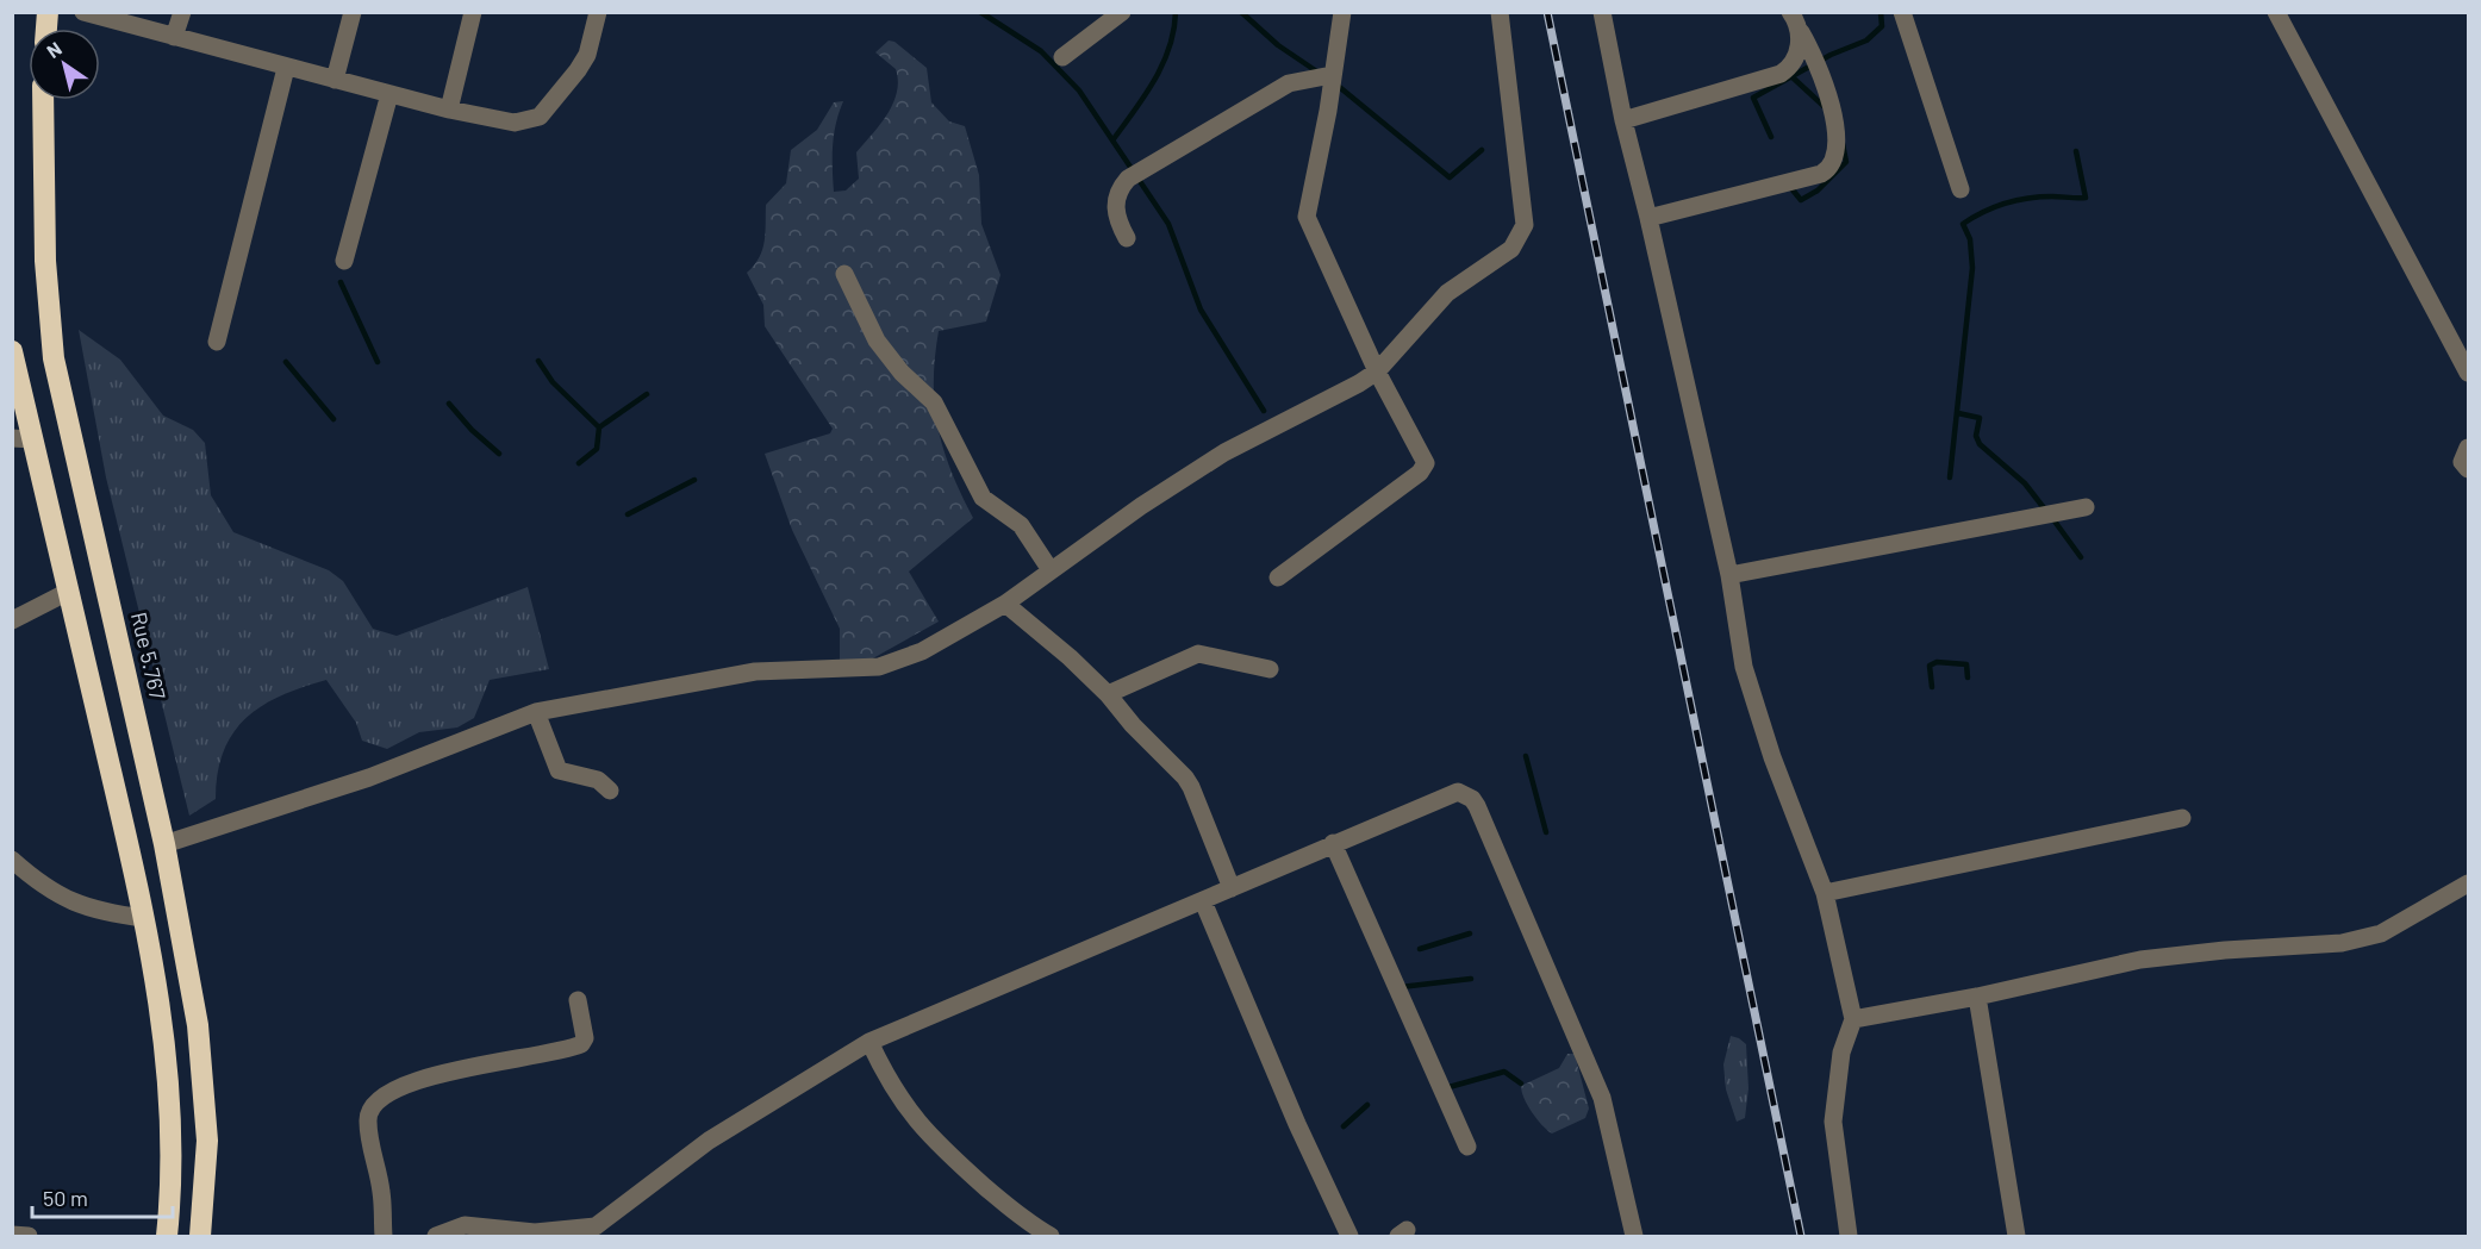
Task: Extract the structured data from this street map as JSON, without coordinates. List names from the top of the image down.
{
  "streets": {
    "highway": ["Rue 5.767"]
  },
  "scale_bar": "50 m",
  "north": "top left"
}
